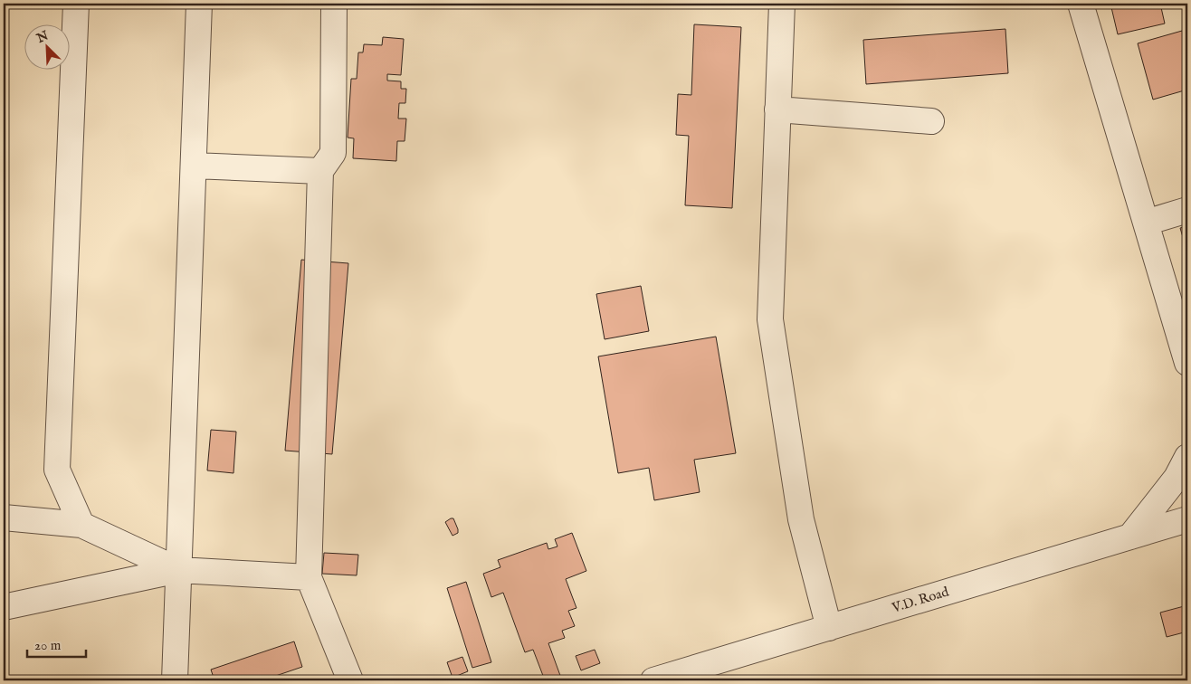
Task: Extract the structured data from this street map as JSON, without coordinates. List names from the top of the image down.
{
  "streets": {
    "street": ["V.D. Road"]
  },
  "scale_bar": "20 m",
  "north": "top left"
}
